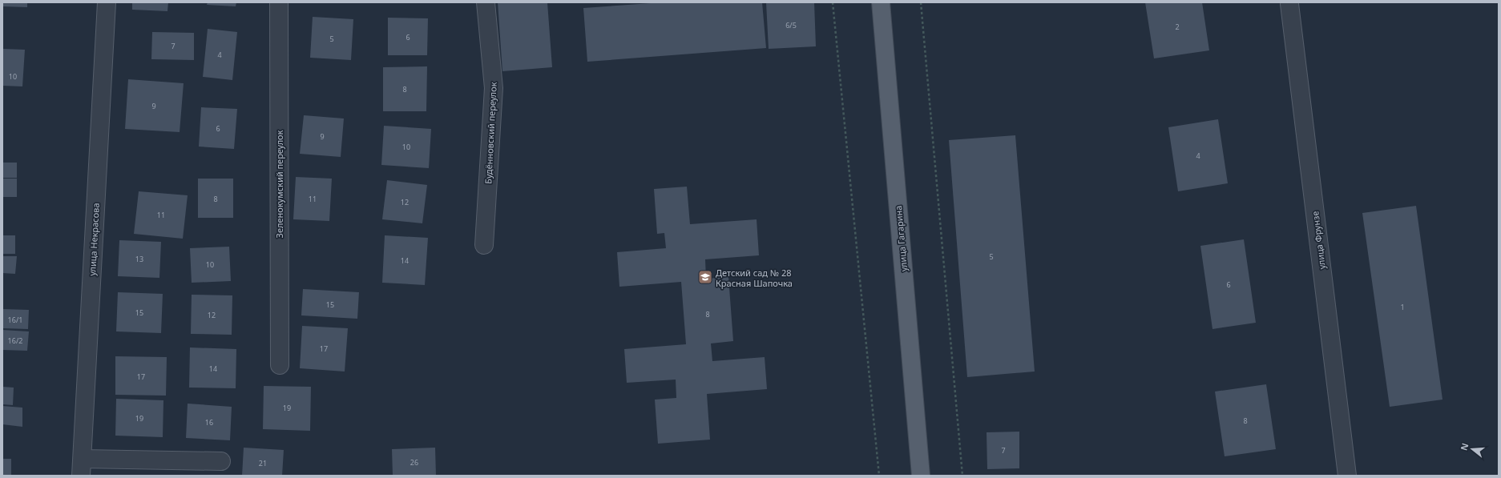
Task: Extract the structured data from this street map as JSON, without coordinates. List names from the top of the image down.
{
  "streets": {
    "main road": ["улица Гагарина"],
    "street": [
      "Будённовский переулок",
      "Зеленокумский переулок",
      "улица Некрасова",
      "улица Фрунзе"
    ]
  },
  "places": {
    "school or university": ["Детский сад № 28 Красная Шапочка"]
  },
  "house_numbers": [
    "6/5",
    "2",
    "6",
    "5",
    "7",
    "4",
    "10",
    "8",
    "9",
    "6",
    "9",
    "10",
    "4",
    "8",
    "11",
    "12",
    "11",
    "5",
    "13",
    "14",
    "10",
    "6",
    "15",
    "1",
    "15",
    "8",
    "12",
    "16/1",
    "16/2",
    "17",
    "14",
    "17",
    "19",
    "19",
    "8",
    "16",
    "7",
    "26",
    "21"
  ],
  "north": "left"
}
